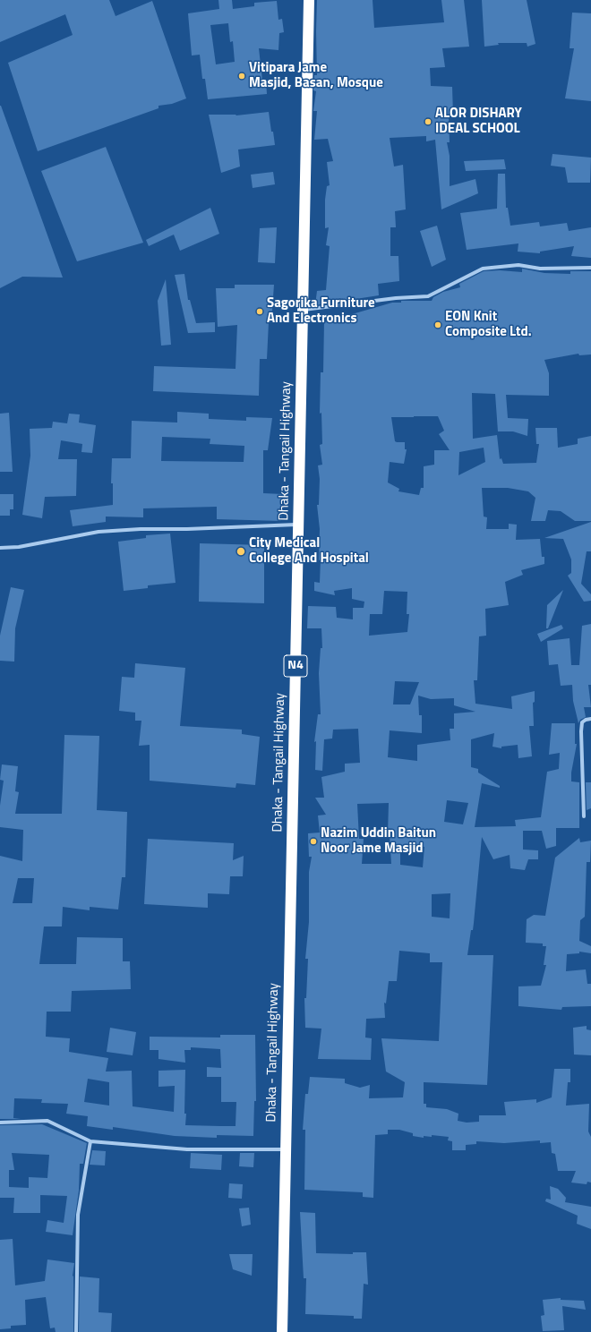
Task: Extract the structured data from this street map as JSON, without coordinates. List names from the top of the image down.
{
  "streets": {
    "highway": ["Dhaka - Tangail Highway", "N4"]
  },
  "places": [
    "Vitipara Jame Masjid, Basan, Mosque",
    "ALOR DISHARY IDEAL SCHOOL",
    "Sagorika Furniture And Electronics",
    "EON Knit Composite Ltd.",
    "City Medical College And Hospital",
    "Nazim Uddin Baitun Noor Jame Masjid"
  ]
}
